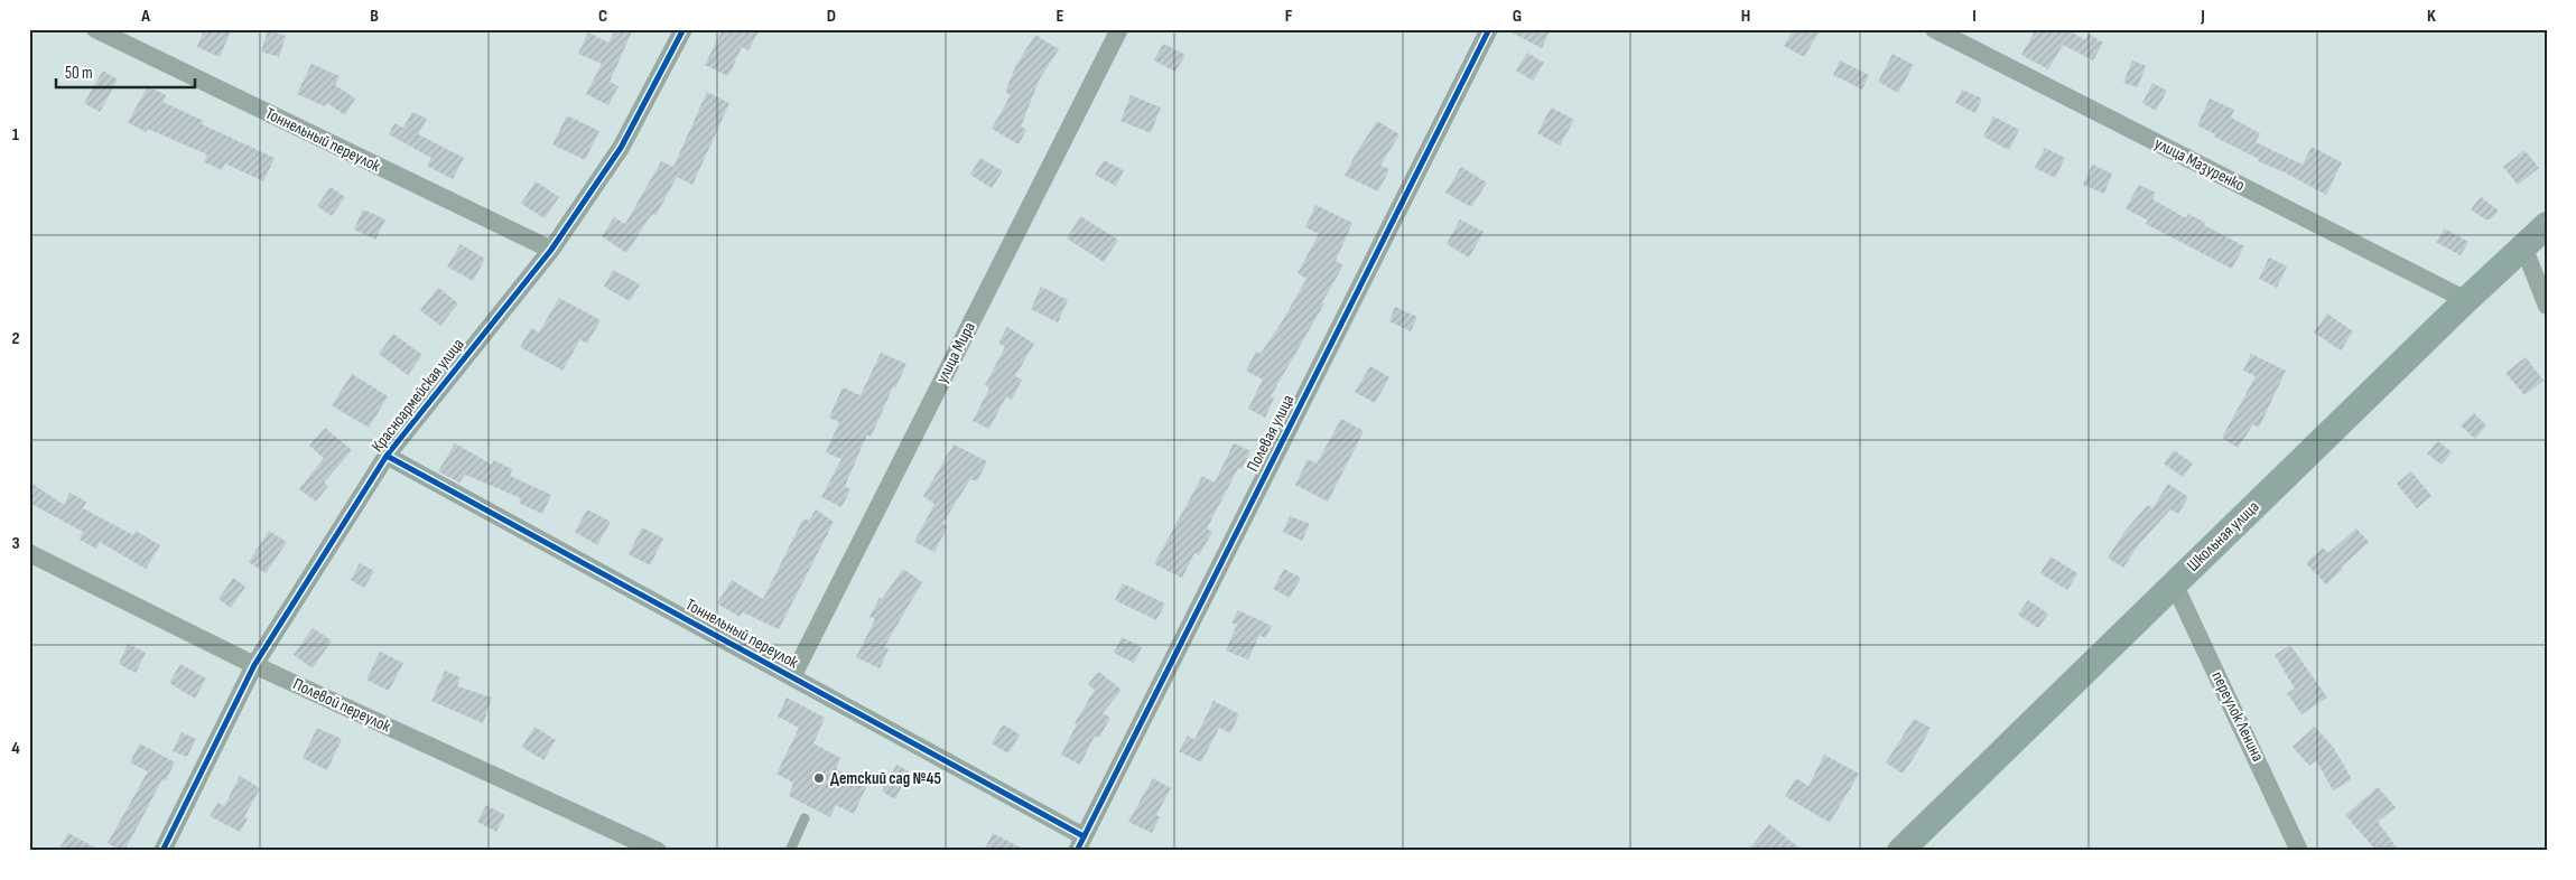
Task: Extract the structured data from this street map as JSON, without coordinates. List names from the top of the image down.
{
  "streets": {
    "main road": ["Школьная улица"],
    "street": [
      "Тоннельный переулок",
      "улица Мазуренко",
      "улица Мира",
      "Красноармейская улица",
      "Полевая улица",
      "Полевой переулок",
      "переулок Ленина"
    ]
  },
  "crossings": [
    ["Тоннельный переулок", "улица Мира"],
    ["Тоннельный переулок", "Красноармейская улица"],
    ["Тоннельный переулок", "Полевая улица"],
    ["улица Мазуренко", "Школьная улица"],
    ["Красноармейская улица", "Полевой переулок"],
    ["Школьная улица", "переулок Ленина"]
  ],
  "places": ["Детский сад №45"],
  "scale_bar": "50 m",
  "grid": {
    "columns": [
      "A",
      "B",
      "C",
      "D",
      "E",
      "F",
      "G",
      "H",
      "I",
      "J",
      "K"
    ],
    "rows": [
      "1",
      "2",
      "3",
      "4"
    ]
  }
}
